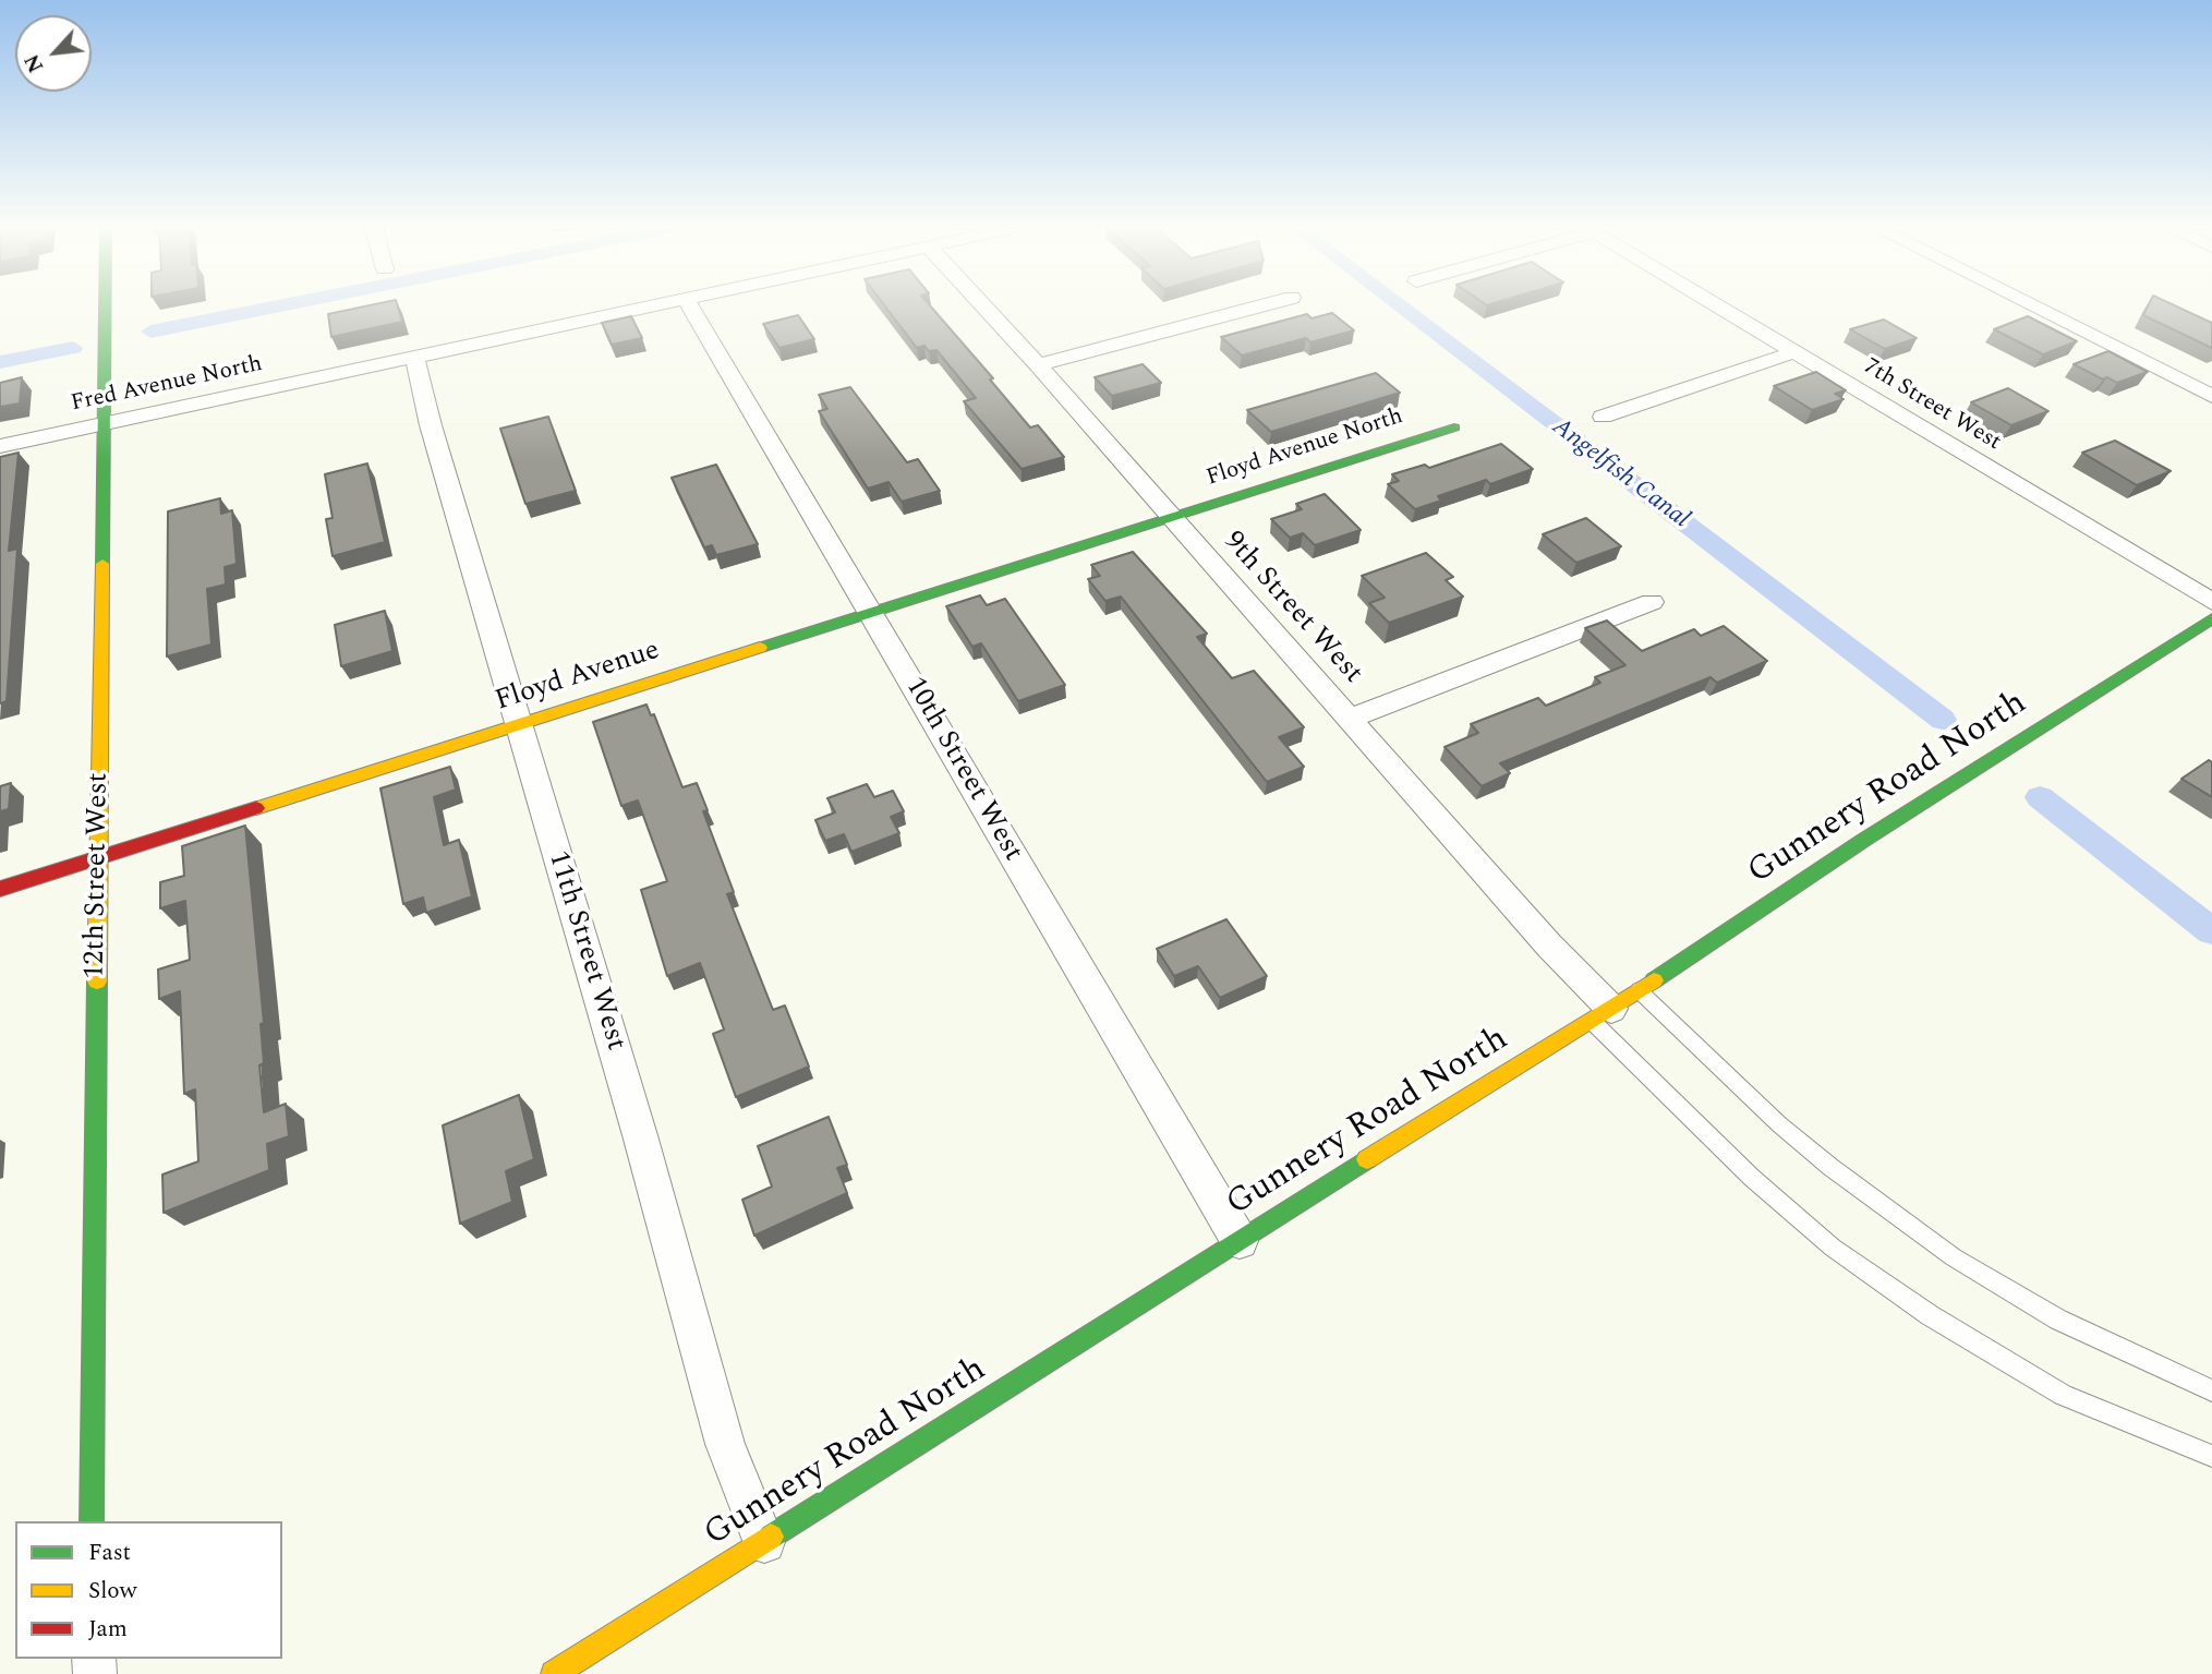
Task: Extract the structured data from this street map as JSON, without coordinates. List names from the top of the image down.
{
  "streets": {
    "street": [
      "Fred Avenue North",
      "7th Street West",
      "Floyd Avenue North",
      "9th Street West",
      "Floyd Avenue",
      "10th Street West",
      "Gunnery Road North",
      "12th Street West",
      "11th Street West"
    ]
  },
  "crossings": [
    ["Fred Avenue North", "12th Street West"],
    ["Fred Avenue North", "11th Street West"],
    ["Floyd Avenue North", "9th Street West"],
    ["Floyd Avenue North", "Floyd Avenue"],
    ["9th Street West", "Floyd Avenue"],
    ["9th Street West", "Gunnery Road North"],
    ["Floyd Avenue", "10th Street West"],
    ["Floyd Avenue", "12th Street West"],
    ["Floyd Avenue", "11th Street West"],
    ["10th Street West", "Gunnery Road North"],
    ["Gunnery Road North", "11th Street West"]
  ],
  "water": ["Angelfish Canal"],
  "legend": ["Fast", "Slow", "Jam"],
  "north": "bottom left"
}
